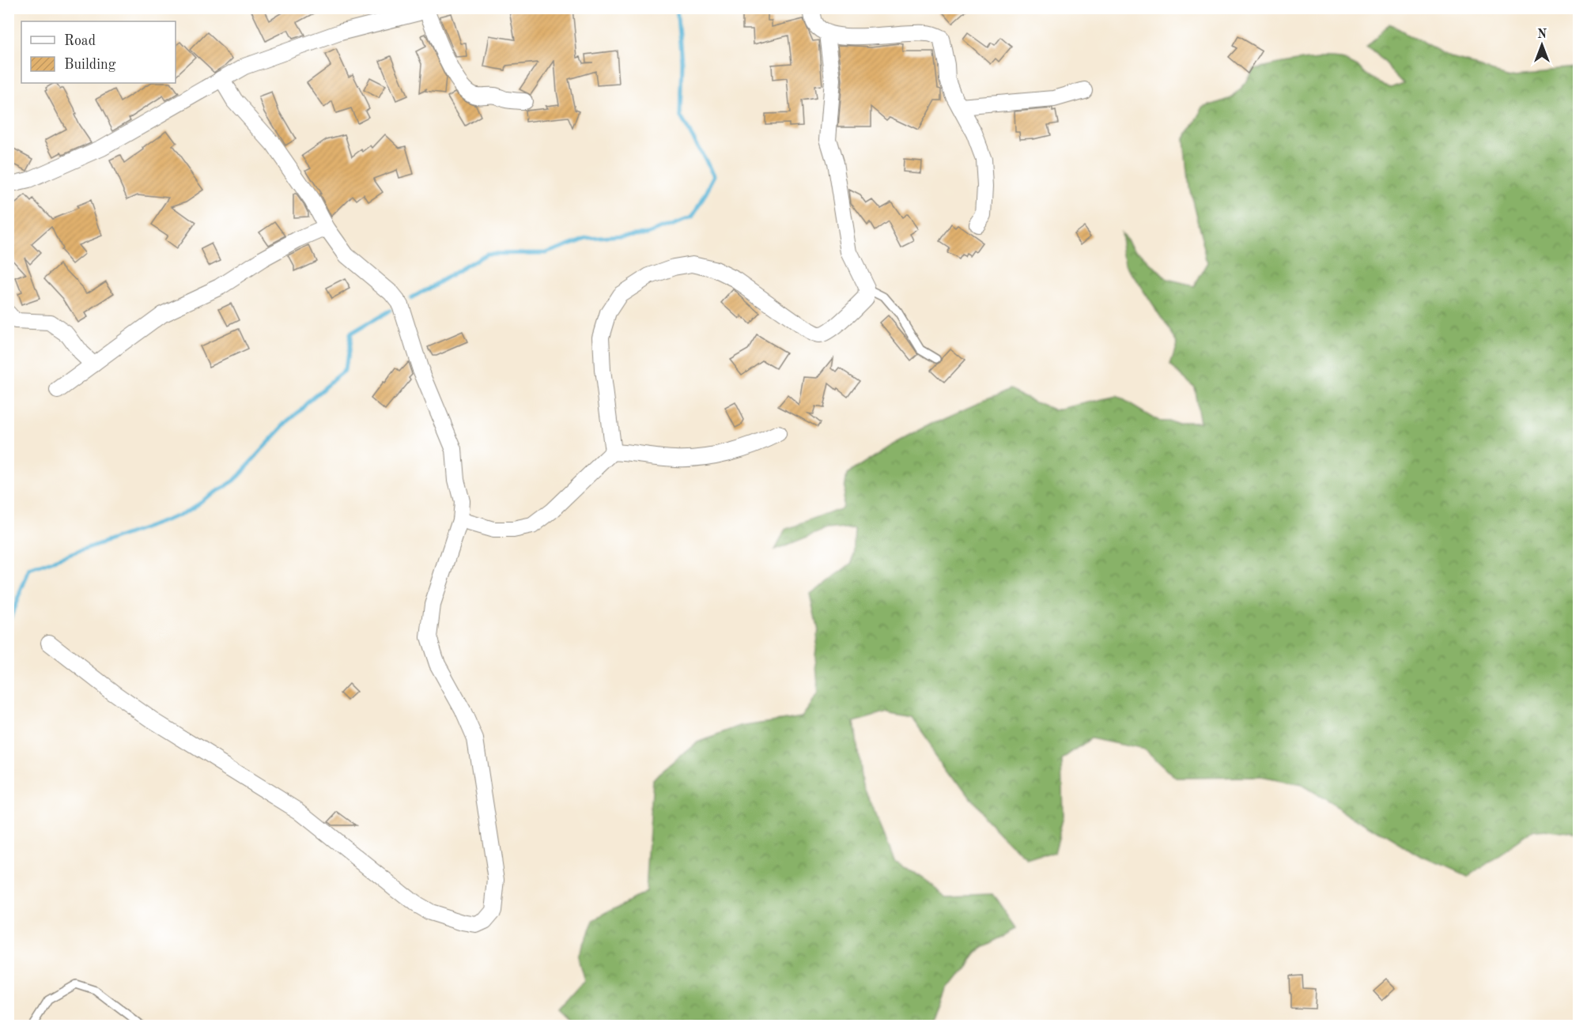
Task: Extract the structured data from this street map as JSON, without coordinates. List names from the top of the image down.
{
  "legend": ["Road", "Building"],
  "north": "top"
}
